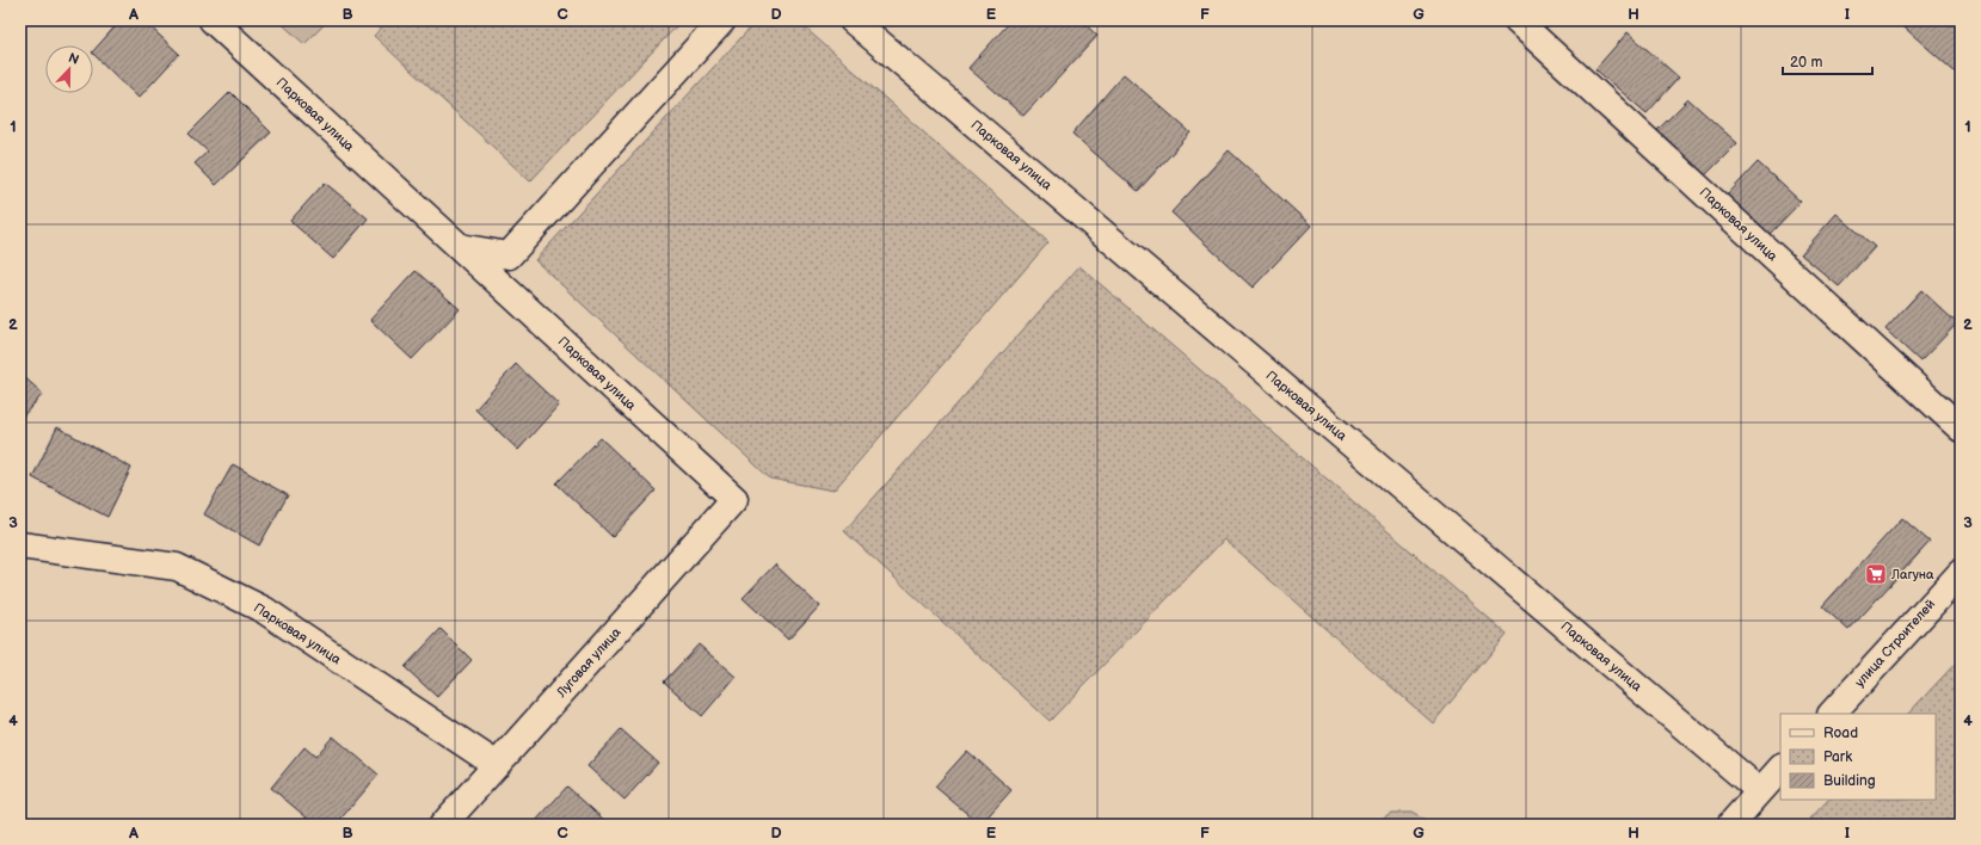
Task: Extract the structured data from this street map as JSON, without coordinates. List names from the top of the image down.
{
  "streets": {
    "street": ["Парковая улица", "улица Строителей", "Луговая улица"]
  },
  "crossings": [
    ["Парковая улица", "Луговая улица"]
  ],
  "places": {
    "supermarket": ["Лагуна"]
  },
  "legend": ["Road", "Park", "Building"],
  "scale_bar": "20 m",
  "north": "top",
  "grid": {
    "columns": [
      "A",
      "B",
      "C",
      "D",
      "E",
      "F",
      "G",
      "H",
      "I"
    ],
    "rows": [
      "1",
      "2",
      "3",
      "4"
    ]
  }
}
